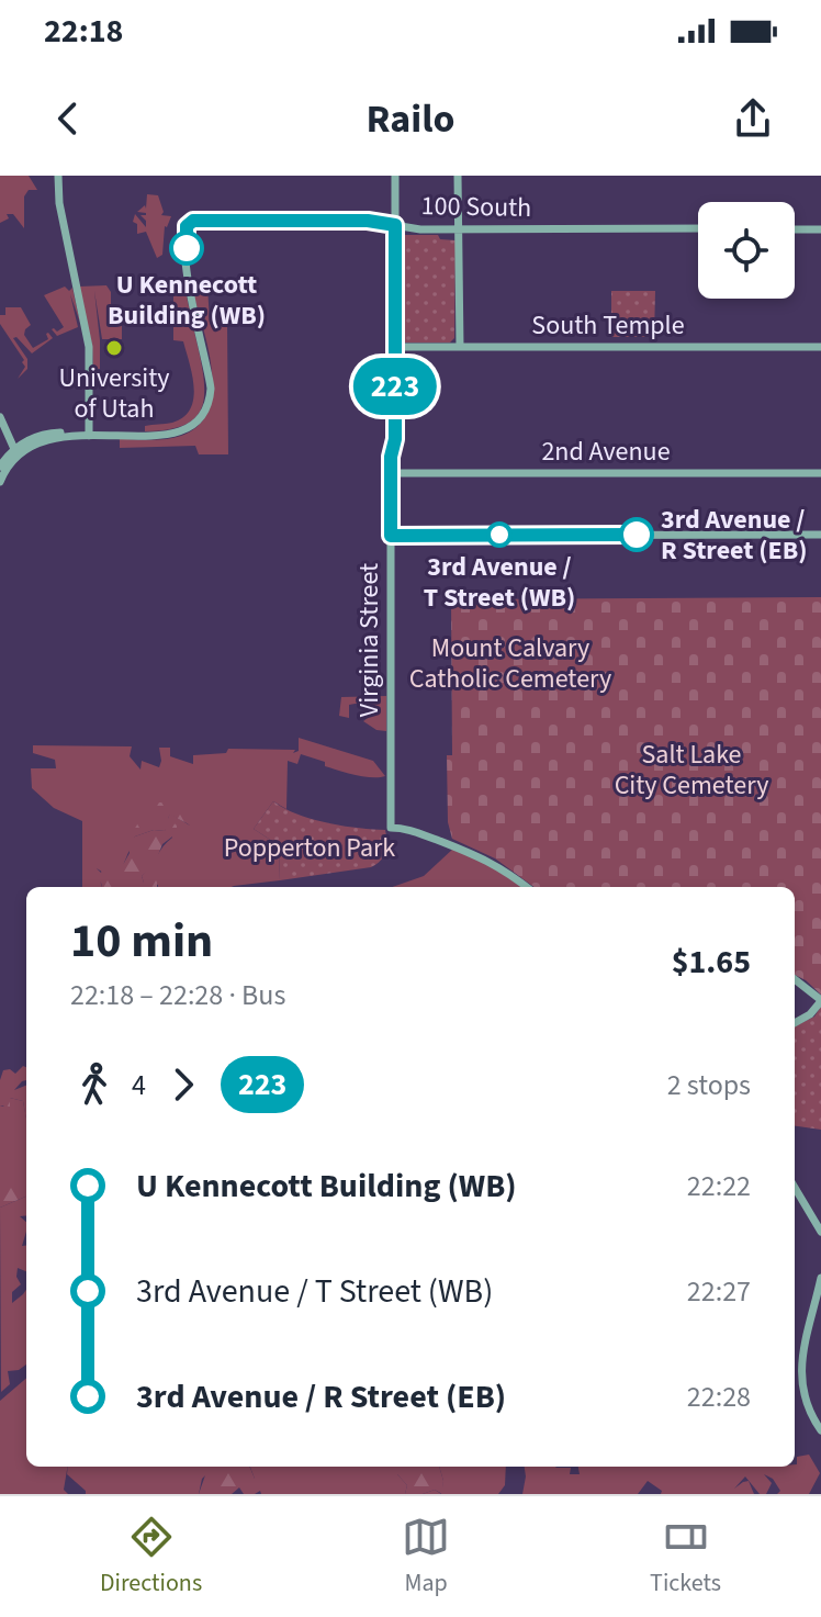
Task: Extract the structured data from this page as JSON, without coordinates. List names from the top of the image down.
{
  "streets": {
    "street": [
      "100 South",
      "South Temple",
      "2nd Avenue",
      "Virginia Street"
    ]
  },
  "crossings": [
    ["100 South", "Virginia Street"],
    ["South Temple", "Virginia Street"],
    ["2nd Avenue", "Virginia Street"]
  ],
  "parks": ["Mount Calvary Catholic Cemetery", "Salt Lake City Cemetery", "Popperton Park"],
  "places": [
    "U Kennecott Building (WB)",
    "University of Utah",
    "3rd Avenue / T Street (WB)",
    "3rd Avenue / R Street (EB)"
  ],
  "lines": ["bus line 223"],
  "page": {
    "status": "22:18",
    "header": "Railo",
    "on_map": "223",
    "heading": ["10 min", "22:18 – 22:28 · Bus", "$1.65"],
    "legs": ["4", "223", "2 stops"],
    "list": [
      {
        "name": "U Kennecott Building (WB)",
        "value": "22:22"
      },
      {
        "name": "3rd Avenue / T Street (WB)",
        "value": "22:27"
      },
      {
        "name": "3rd Avenue / R Street (EB)",
        "value": "22:28"
      }
    ],
    "tabs": ["Directions", "Map", "Tickets"]
  }
}
